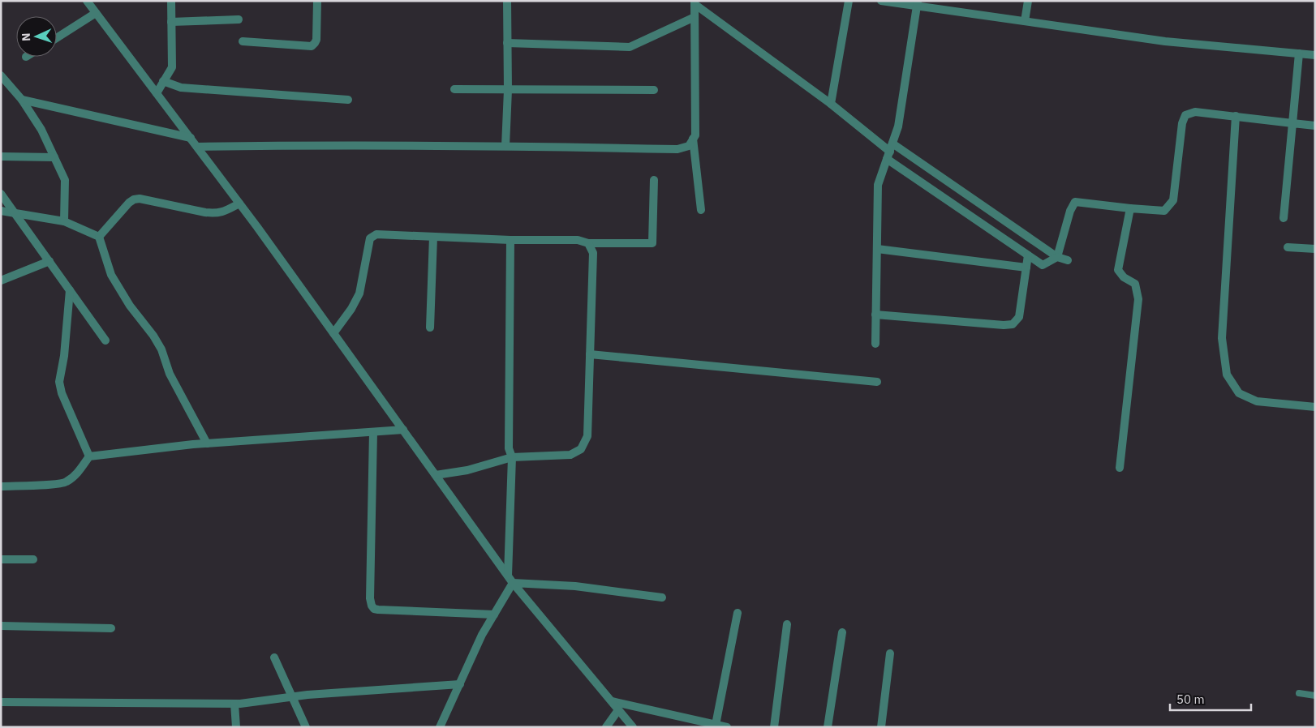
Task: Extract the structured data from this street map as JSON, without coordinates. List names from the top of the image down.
{
  "scale_bar": "50 m",
  "north": "left"
}
